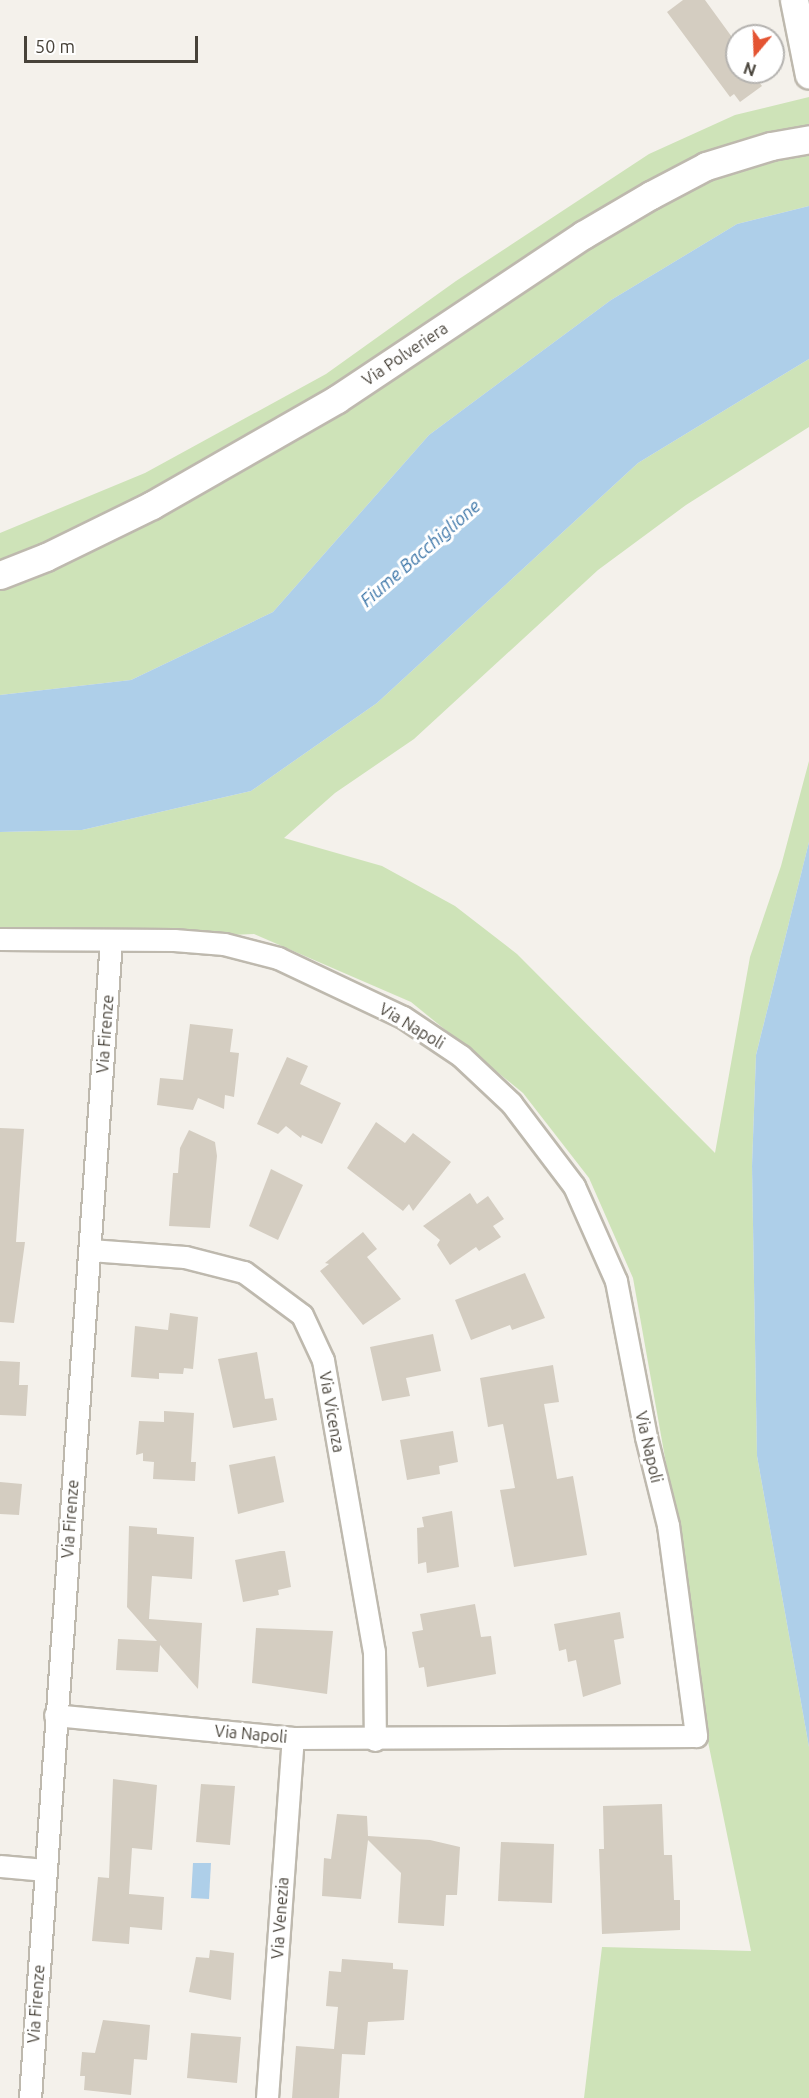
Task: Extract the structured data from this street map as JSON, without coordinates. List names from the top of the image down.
{
  "streets": {
    "street": [
      "Via Polveriera",
      "Via Napoli",
      "Via Firenze",
      "Via Vicenza",
      "Via Venezia"
    ]
  },
  "crossings": [
    ["Via Napoli", "Via Firenze"],
    ["Via Napoli", "Via Vicenza"],
    ["Via Napoli", "Via Venezia"],
    ["Via Firenze", "Via Vicenza"]
  ],
  "water": ["Fiume Bacchiglione"],
  "scale_bar": "50 m",
  "north": "bottom"
}
